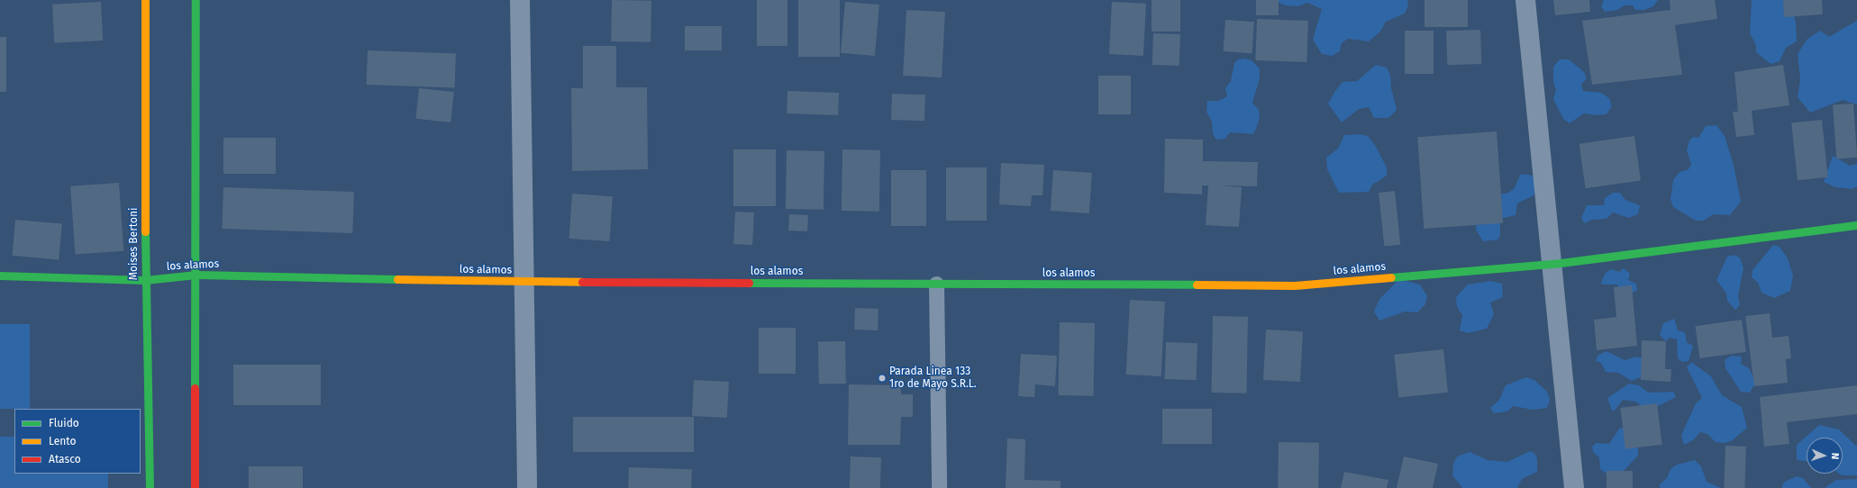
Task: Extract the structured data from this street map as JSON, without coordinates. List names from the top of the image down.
{
  "streets": {
    "street": ["Moises Bertoni", "los alamos"]
  },
  "crossings": [
    ["Moises Bertoni", "los alamos"]
  ],
  "places": ["Parada Linea 133 1ro de Mayo S.R.L."],
  "legend": ["Fluido", "Lento", "Atasco"],
  "north": "right"
}
